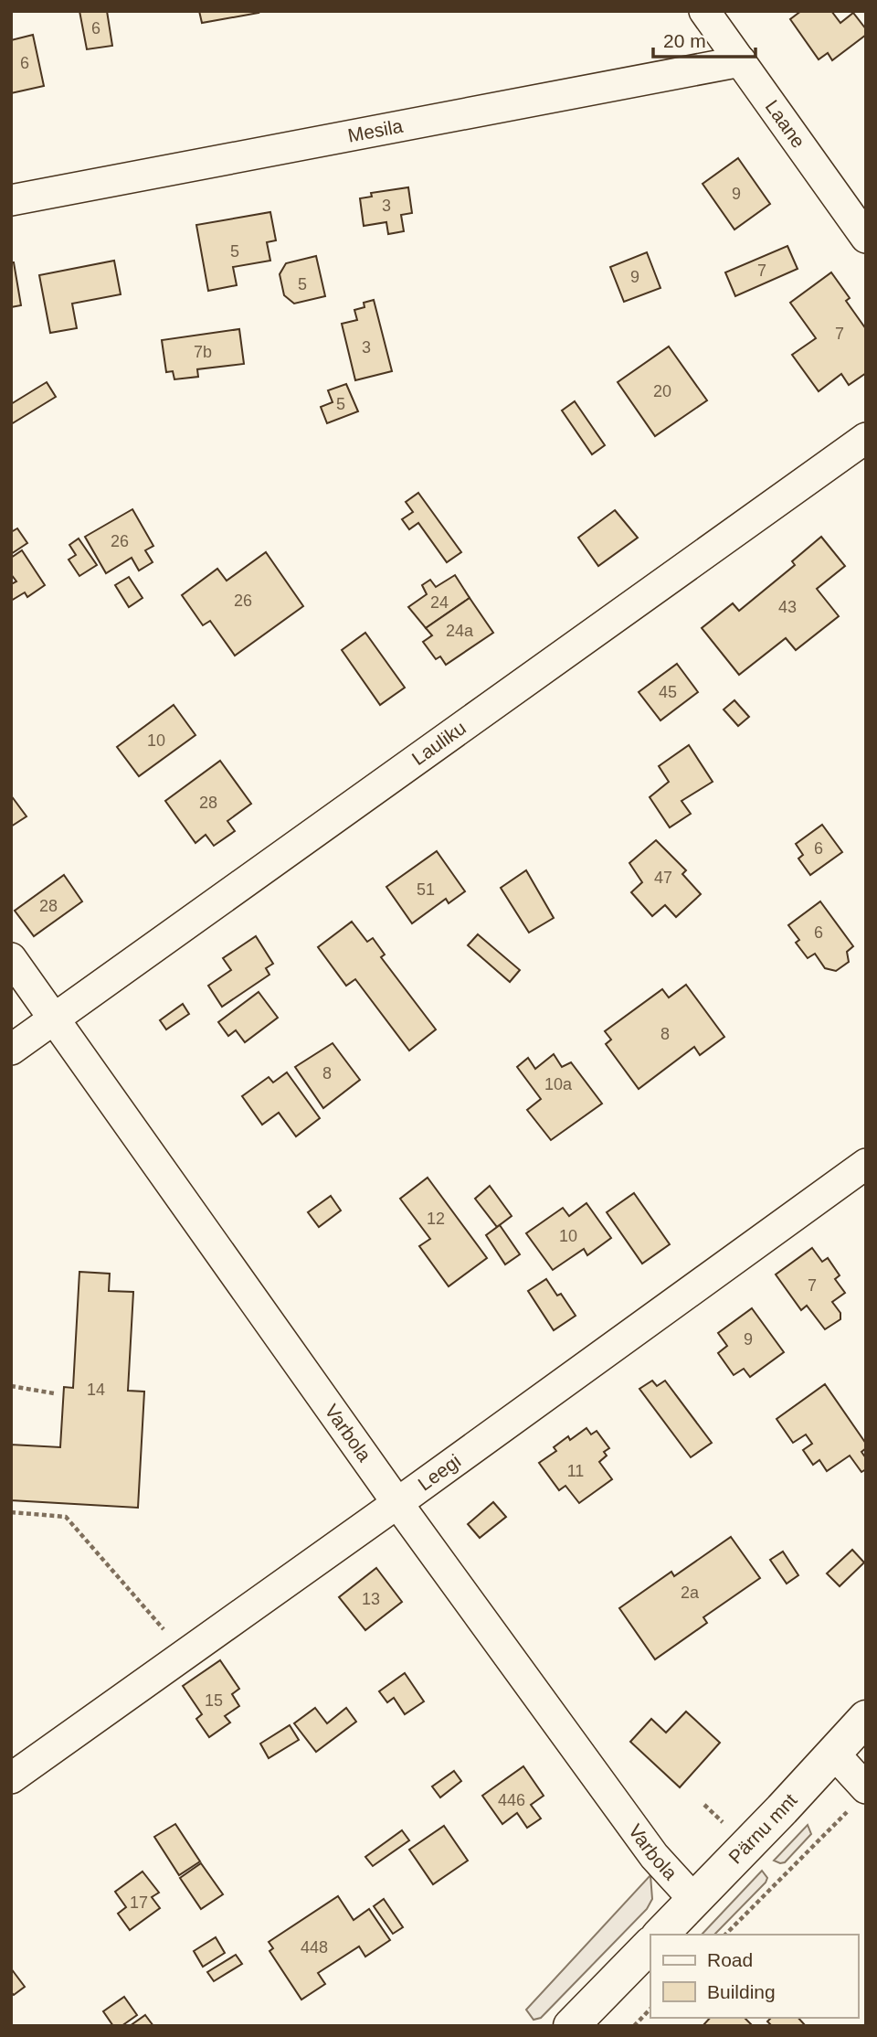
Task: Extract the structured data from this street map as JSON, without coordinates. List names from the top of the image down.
{
  "streets": {
    "main road": ["Pärnu mnt"],
    "street": [
      "Laane",
      "Mesila",
      "Lauliku",
      "Varbola",
      "Leegi"
    ]
  },
  "crossings": [
    ["Laane", "Mesila"],
    ["Lauliku", "Varbola"],
    ["Varbola", "Leegi"],
    ["Varbola", "Pärnu mnt"]
  ],
  "house_numbers": [
    "6",
    "6",
    "9",
    "3",
    "5",
    "7",
    "9",
    "5",
    "7",
    "3",
    "7b",
    "20",
    "5",
    "26",
    "26",
    "24",
    "43",
    "24a",
    "45",
    "10",
    "28",
    "6",
    "47",
    "51",
    "28",
    "6",
    "8",
    "8",
    "10a",
    "12",
    "10",
    "7",
    "9",
    "14",
    "11",
    "2a",
    "13",
    "15",
    "446",
    "17",
    "448"
  ],
  "legend": ["Road", "Building"],
  "scale_bar": "20 m"
}
